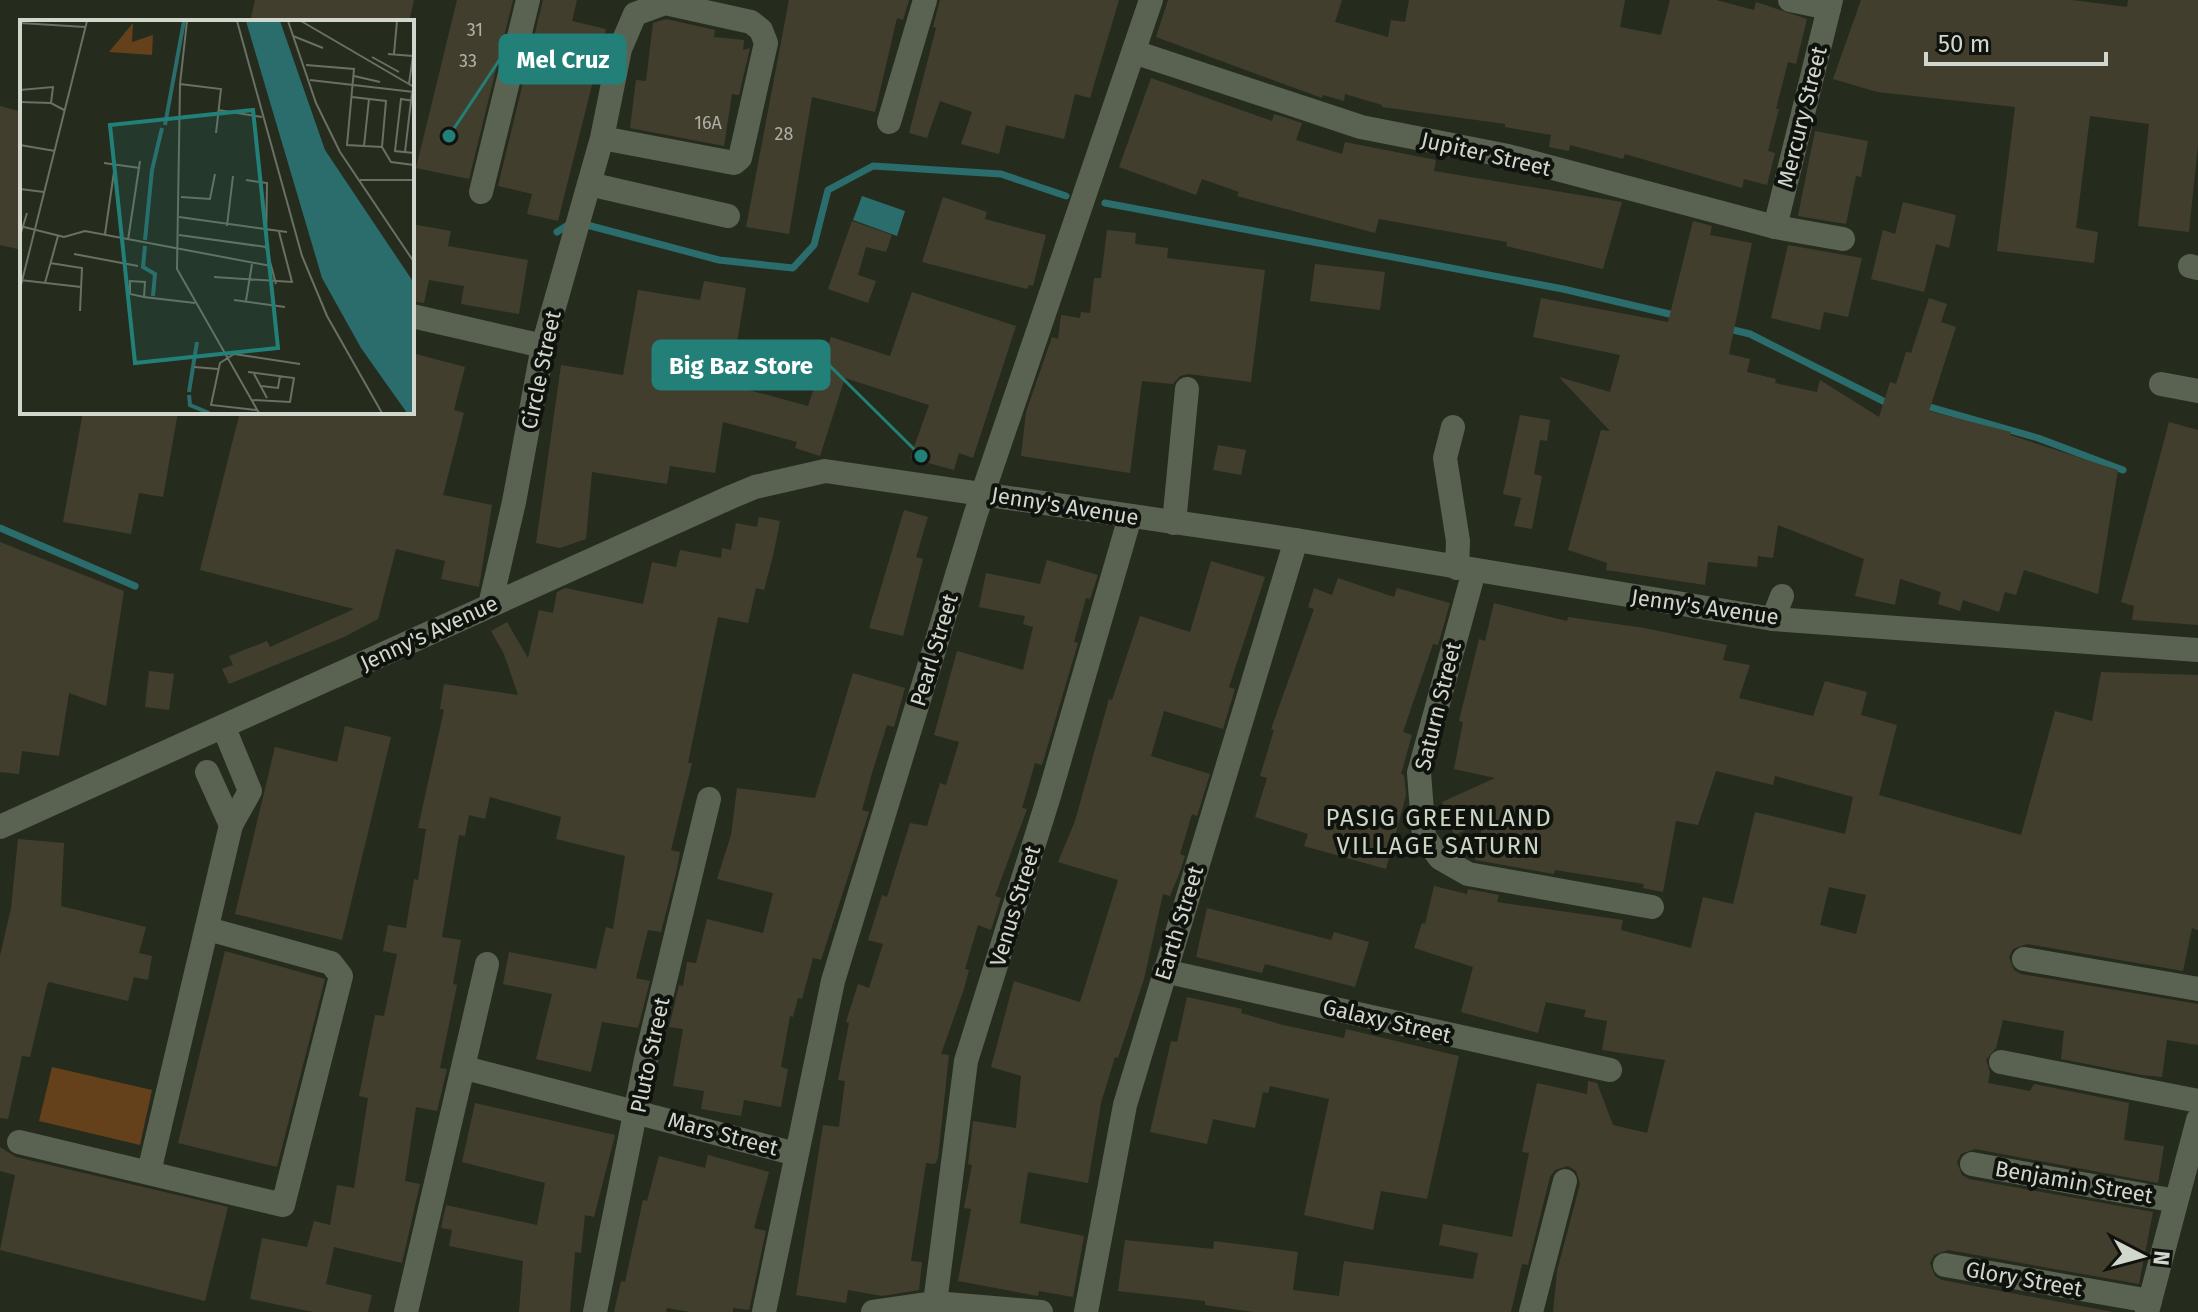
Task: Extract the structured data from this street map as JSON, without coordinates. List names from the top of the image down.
{
  "streets": {
    "street": [
      "Mercury Street",
      "Jupiter Street",
      "Circle Street",
      "Jenny's Avenue",
      "Pearl Street",
      "Saturn Street",
      "Venus Street",
      "Earth Street",
      "Galaxy Street",
      "Pluto Street",
      "Mars Street",
      "Benjamin Street",
      "Glory Street"
    ]
  },
  "crossings": [
    ["Mercury Street", "Jupiter Street"],
    ["Jupiter Street", "Pearl Street"],
    ["Circle Street", "Jenny's Avenue"],
    ["Jenny's Avenue", "Pearl Street"],
    ["Jenny's Avenue", "Saturn Street"],
    ["Jenny's Avenue", "Venus Street"],
    ["Jenny's Avenue", "Earth Street"],
    ["Pearl Street", "Mars Street"],
    ["Earth Street", "Galaxy Street"],
    ["Pluto Street", "Mars Street"]
  ],
  "districts": ["PASIG GREENLAND VILLAGE SATURN"],
  "places": ["Mel Cruz", "Big Baz Store"],
  "house_numbers": [
    "31",
    "33",
    "16A",
    "28"
  ],
  "scale_bar": "50 m",
  "north": "right"
}
